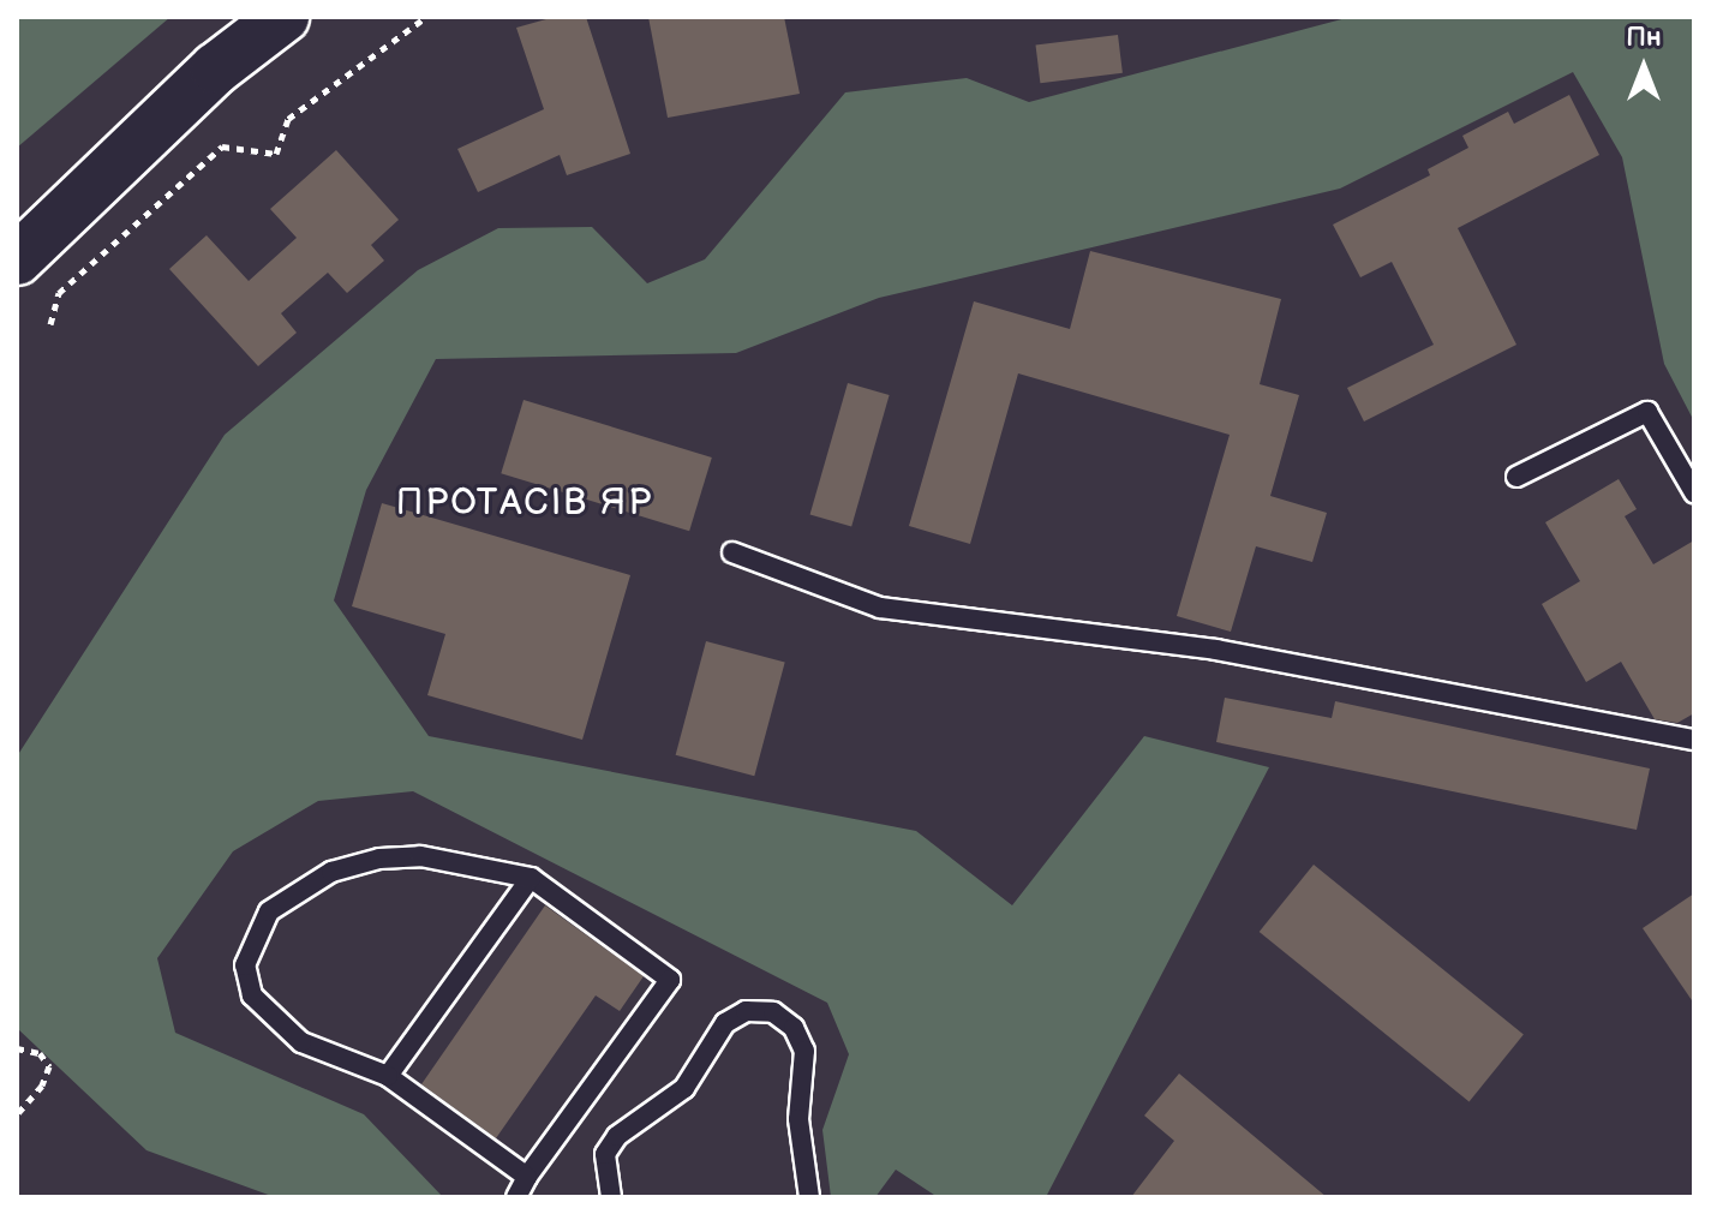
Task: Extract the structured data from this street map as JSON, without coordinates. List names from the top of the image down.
{
  "districts": ["ПРОТАСІВ ЯР"],
  "north": "top"
}
